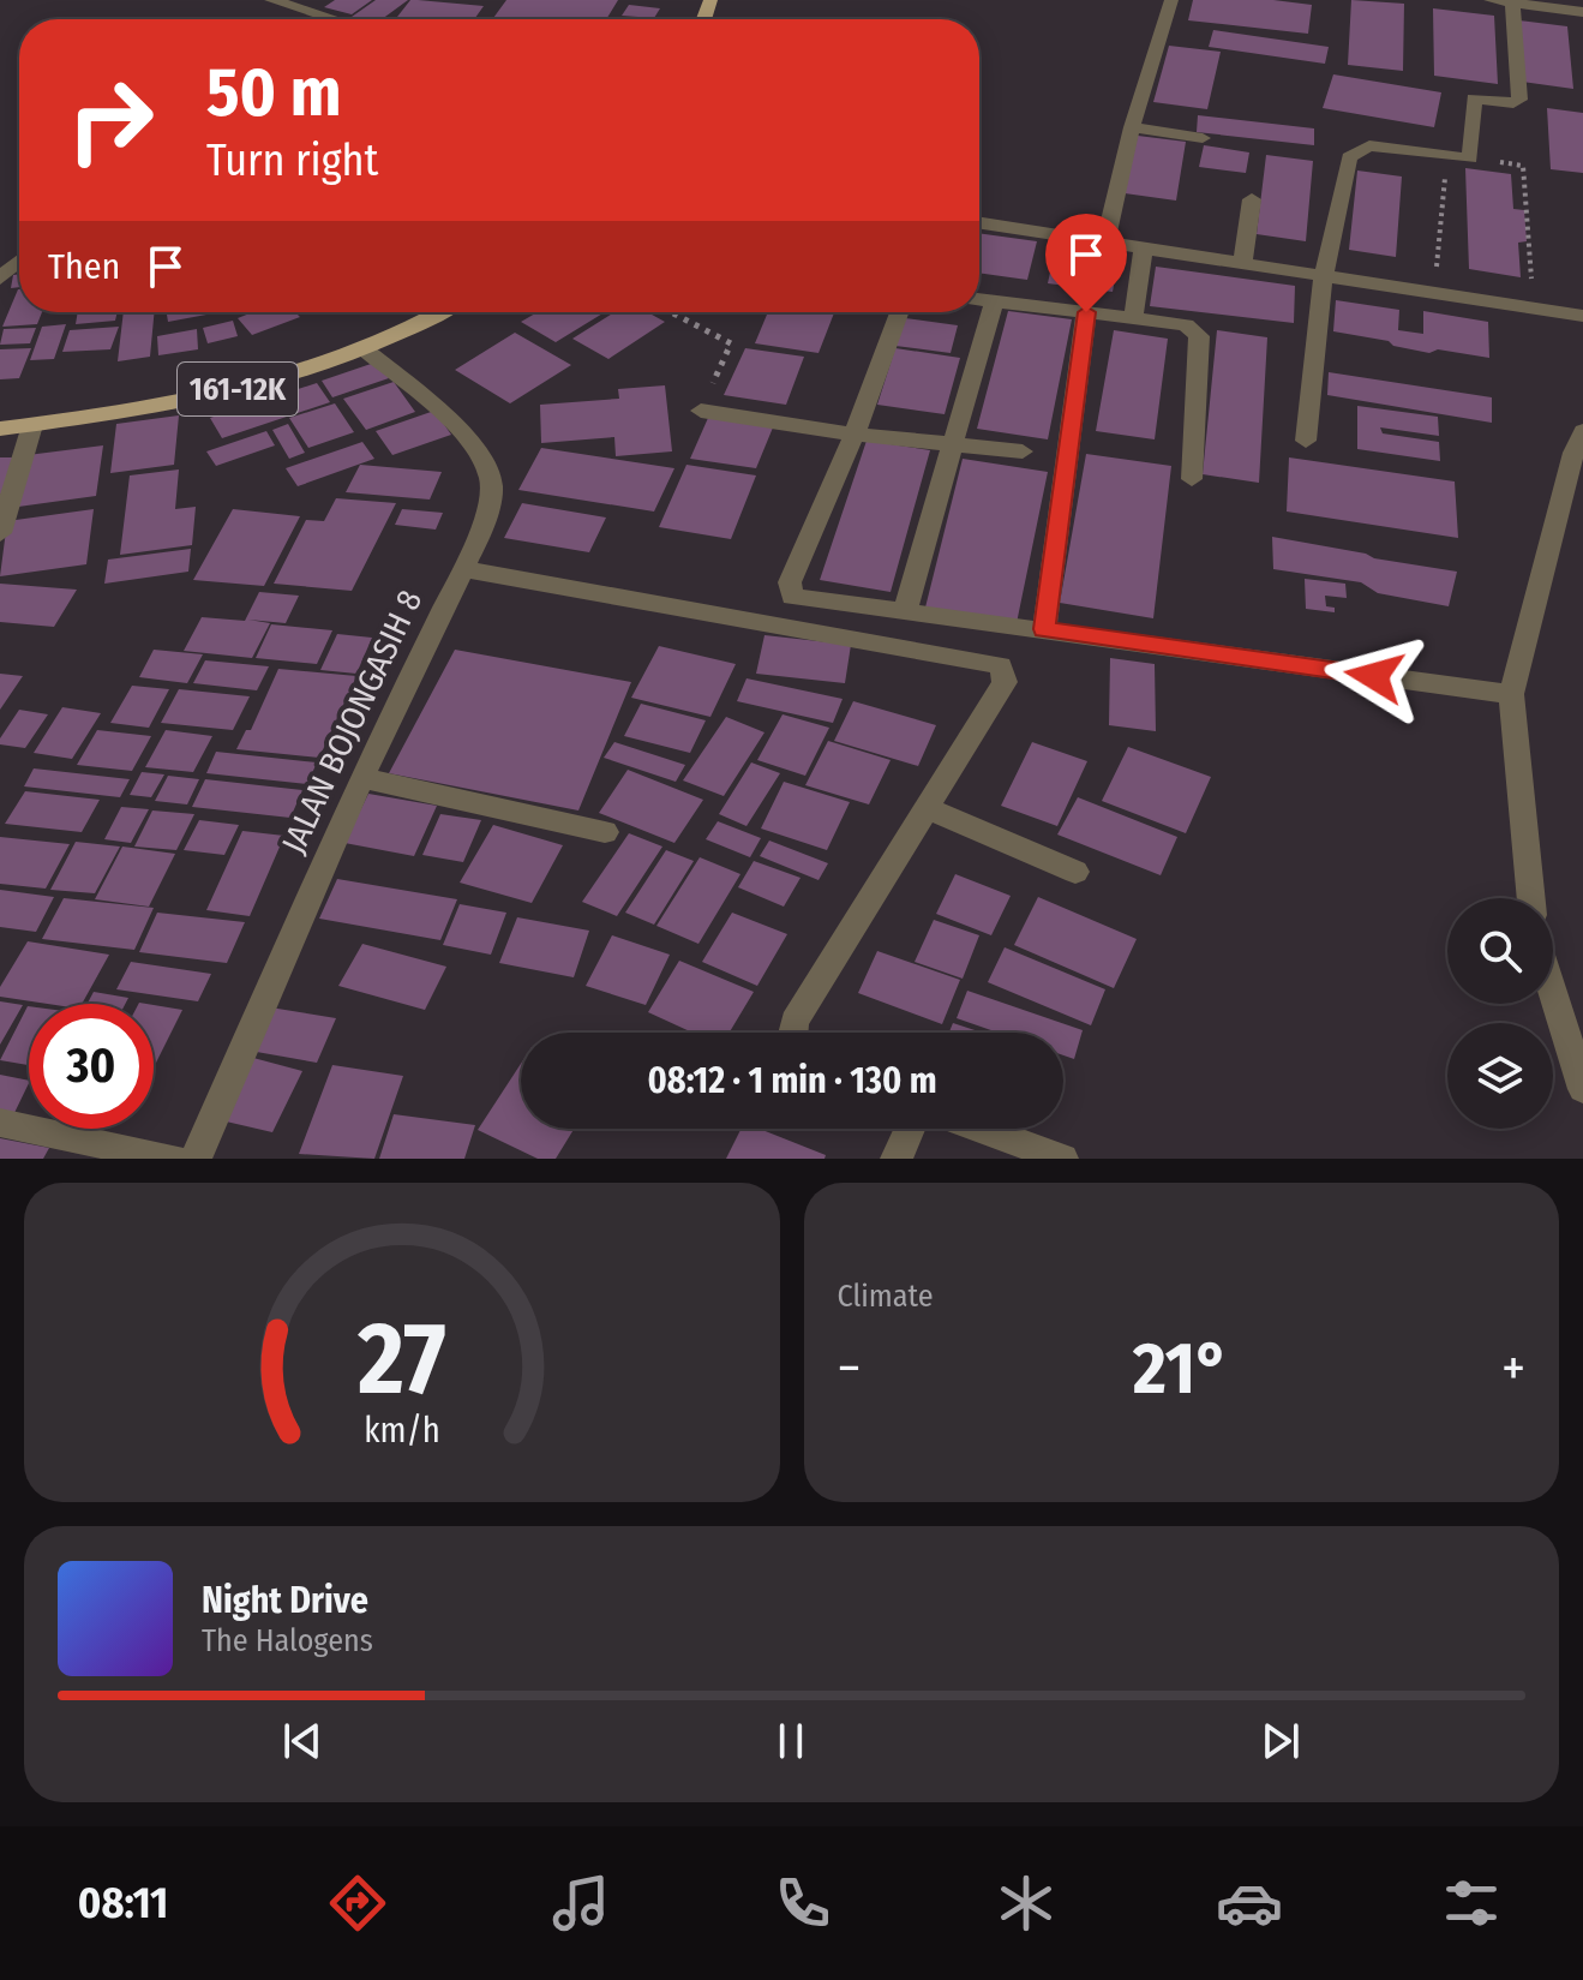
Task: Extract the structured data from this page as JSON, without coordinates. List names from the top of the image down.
{
  "streets": {
    "main road": ["161-12K"],
    "street": ["JALAN BOJONGASIH 8"]
  },
  "crossings": [
    ["161-12K", "JALAN BOJONGASIH 8"]
  ],
  "page": {
    "turn": ["50 m", "Turn right"],
    "then": "Then",
    "limit": "30",
    "trip": "08:12 · 1 min · 130 m",
    "tile": "Climate",
    "heat": ["−", "21°", "+"],
    "song": ["Night Drive", "The Halogens"],
    "tabs": "08:11",
    "gauge": ["27", "km/h"]
  }
}
